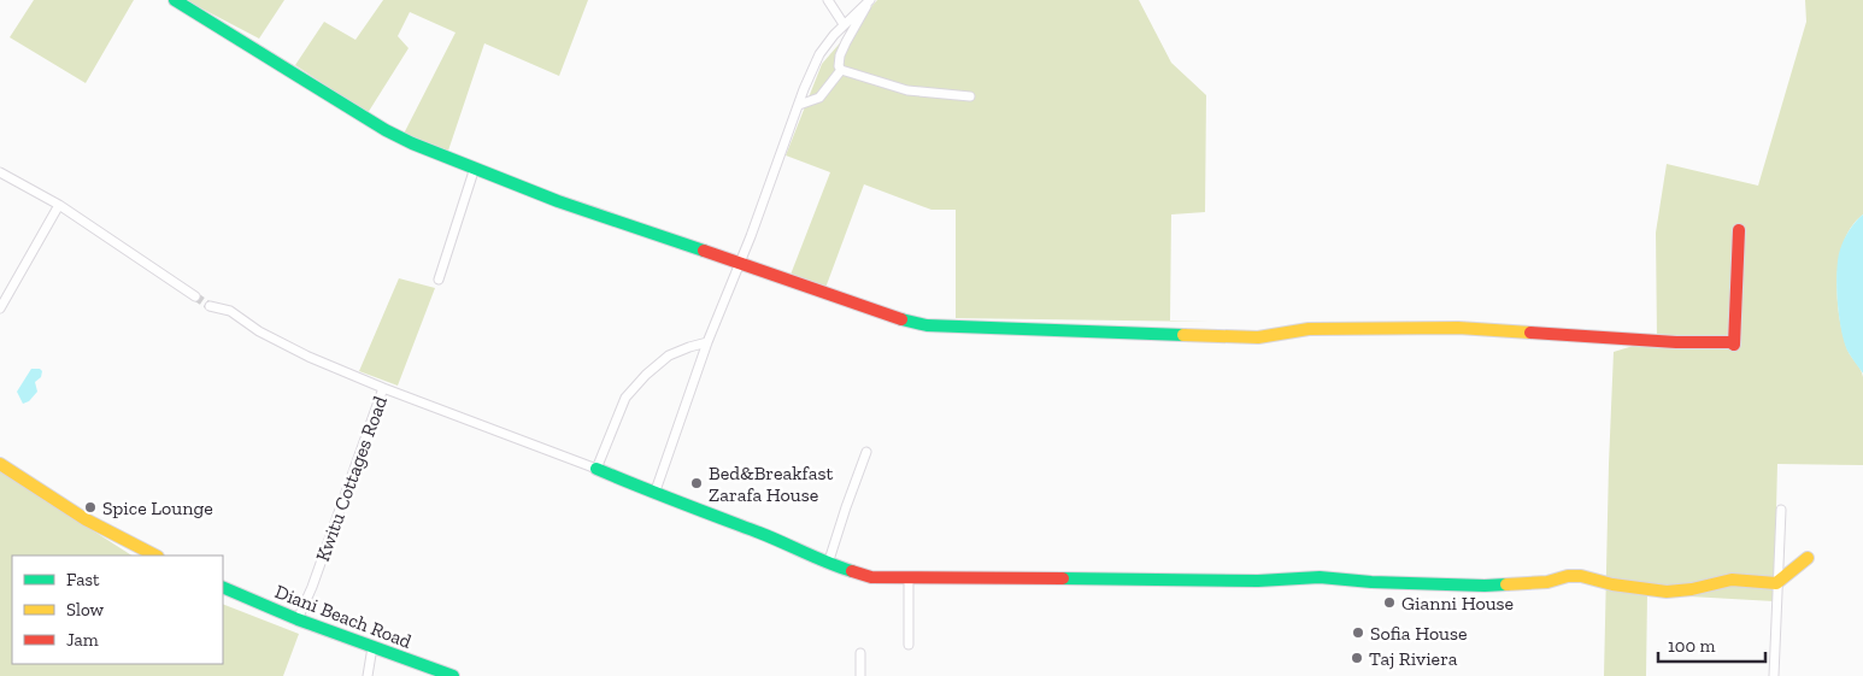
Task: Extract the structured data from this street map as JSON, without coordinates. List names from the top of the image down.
{
  "streets": {
    "street": ["Kwitu Cottages Road", "Diani Beach Road"]
  },
  "crossings": [
    ["Kwitu Cottages Road", "Diani Beach Road"]
  ],
  "places": [
    "Bed&Breakfast Zarafa House",
    "Spice Lounge",
    "Gianni House",
    "Sofia House",
    "Taj Riviera"
  ],
  "legend": ["Fast", "Slow", "Jam"],
  "scale_bar": "100 m"
}
